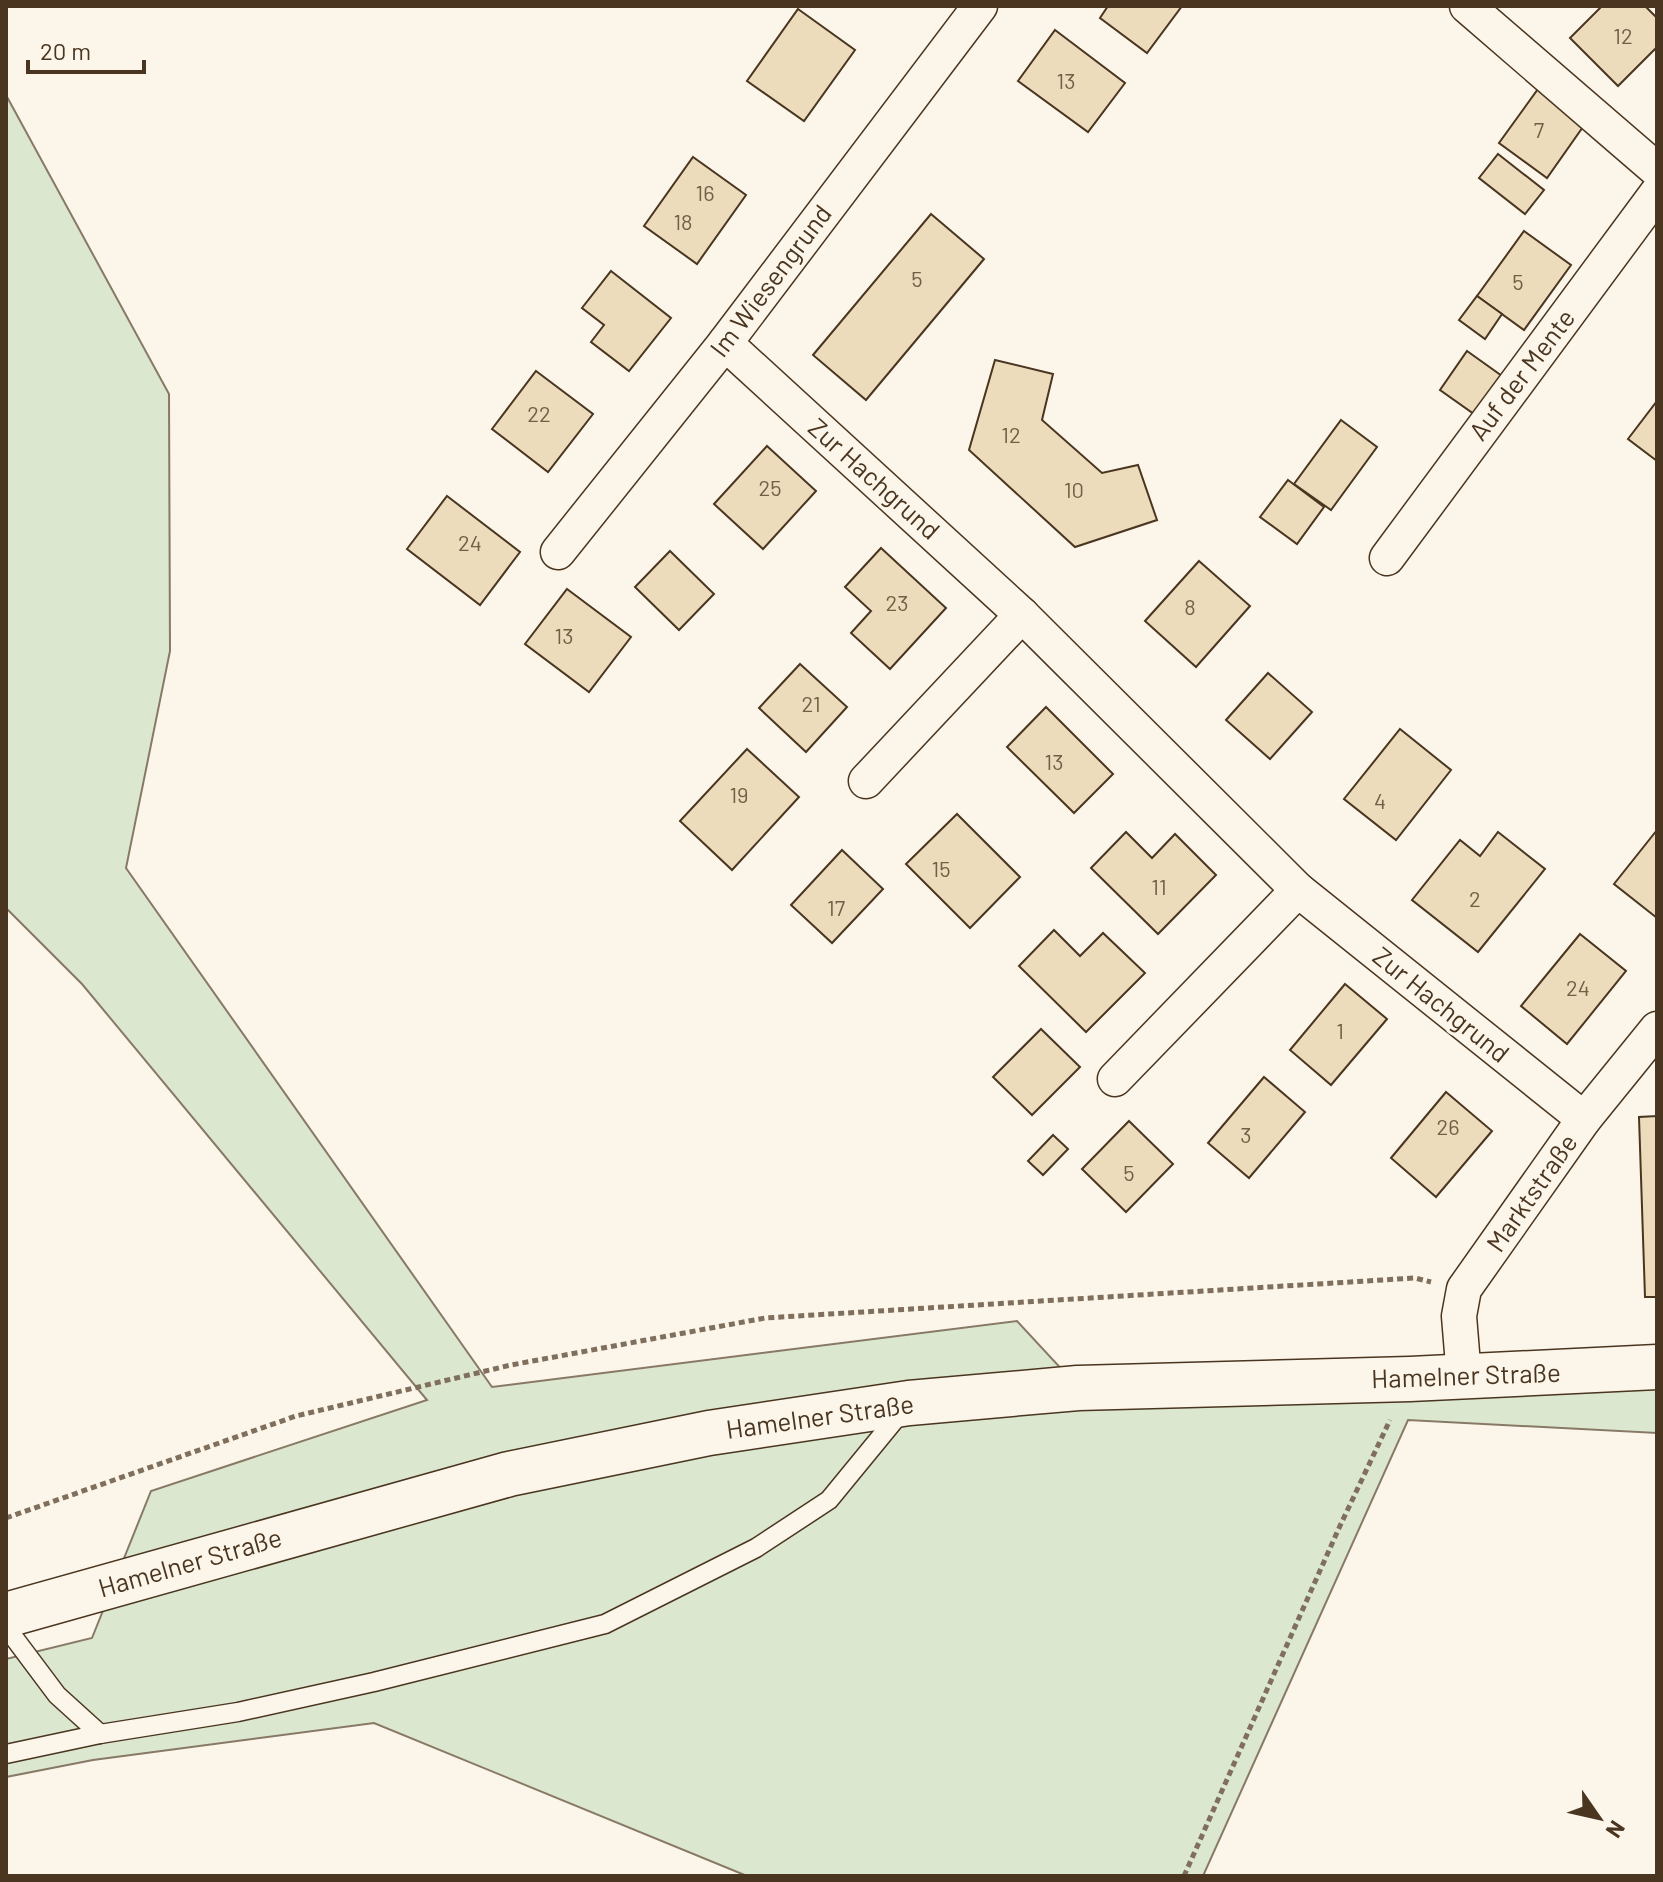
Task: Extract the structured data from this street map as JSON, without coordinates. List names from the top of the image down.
{
  "streets": {
    "main road": ["Hamelner Straße"],
    "street": [
      "Im Wiesengrund",
      "Auf der Mente",
      "Zur Hachgrund",
      "Marktstraße"
    ]
  },
  "crossings": [
    ["Im Wiesengrund", "Zur Hachgrund"],
    ["Zur Hachgrund", "Marktstraße"],
    ["Marktstraße", "Hamelner Straße"]
  ],
  "house_numbers": [
    "12",
    "13",
    "7",
    "16",
    "18",
    "5",
    "5",
    "22",
    "12",
    "25",
    "10",
    "24",
    "23",
    "8",
    "13",
    "21",
    "13",
    "19",
    "4",
    "15",
    "11",
    "2",
    "17",
    "24",
    "1",
    "26",
    "3",
    "5"
  ],
  "scale_bar": "20 m",
  "north": "bottom right"
}
